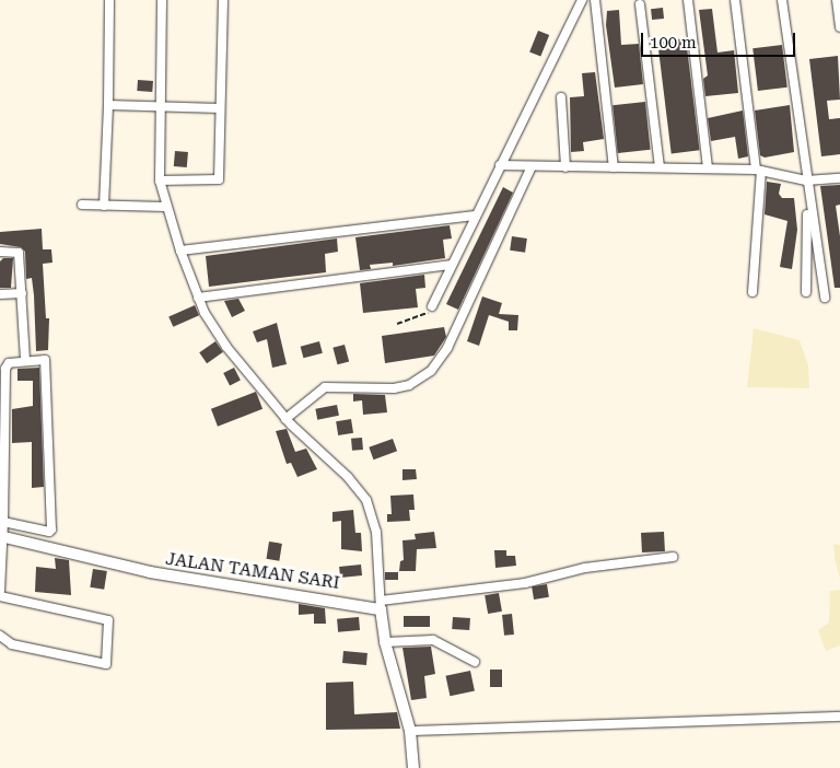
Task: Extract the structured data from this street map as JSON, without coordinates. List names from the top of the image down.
{
  "streets": {
    "street": ["JALAN TAMAN SARI"]
  },
  "scale_bar": "100 m"
}
